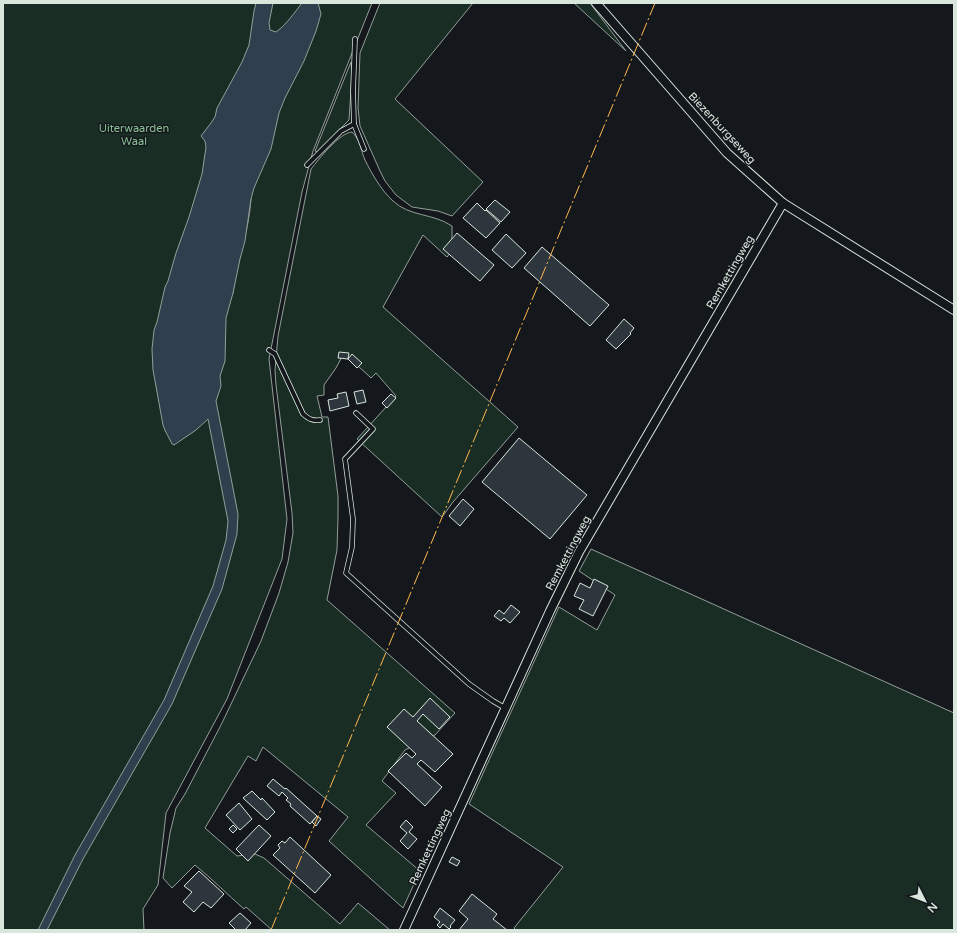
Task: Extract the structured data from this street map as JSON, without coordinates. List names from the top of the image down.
{
  "streets": {
    "street": ["Biezenburgseweg", "Remkettingweg"]
  },
  "crossings": [
    ["Biezenburgseweg", "Remkettingweg"]
  ],
  "parks": ["Uiterwaarden Waal"],
  "north": "bottom right"
}
